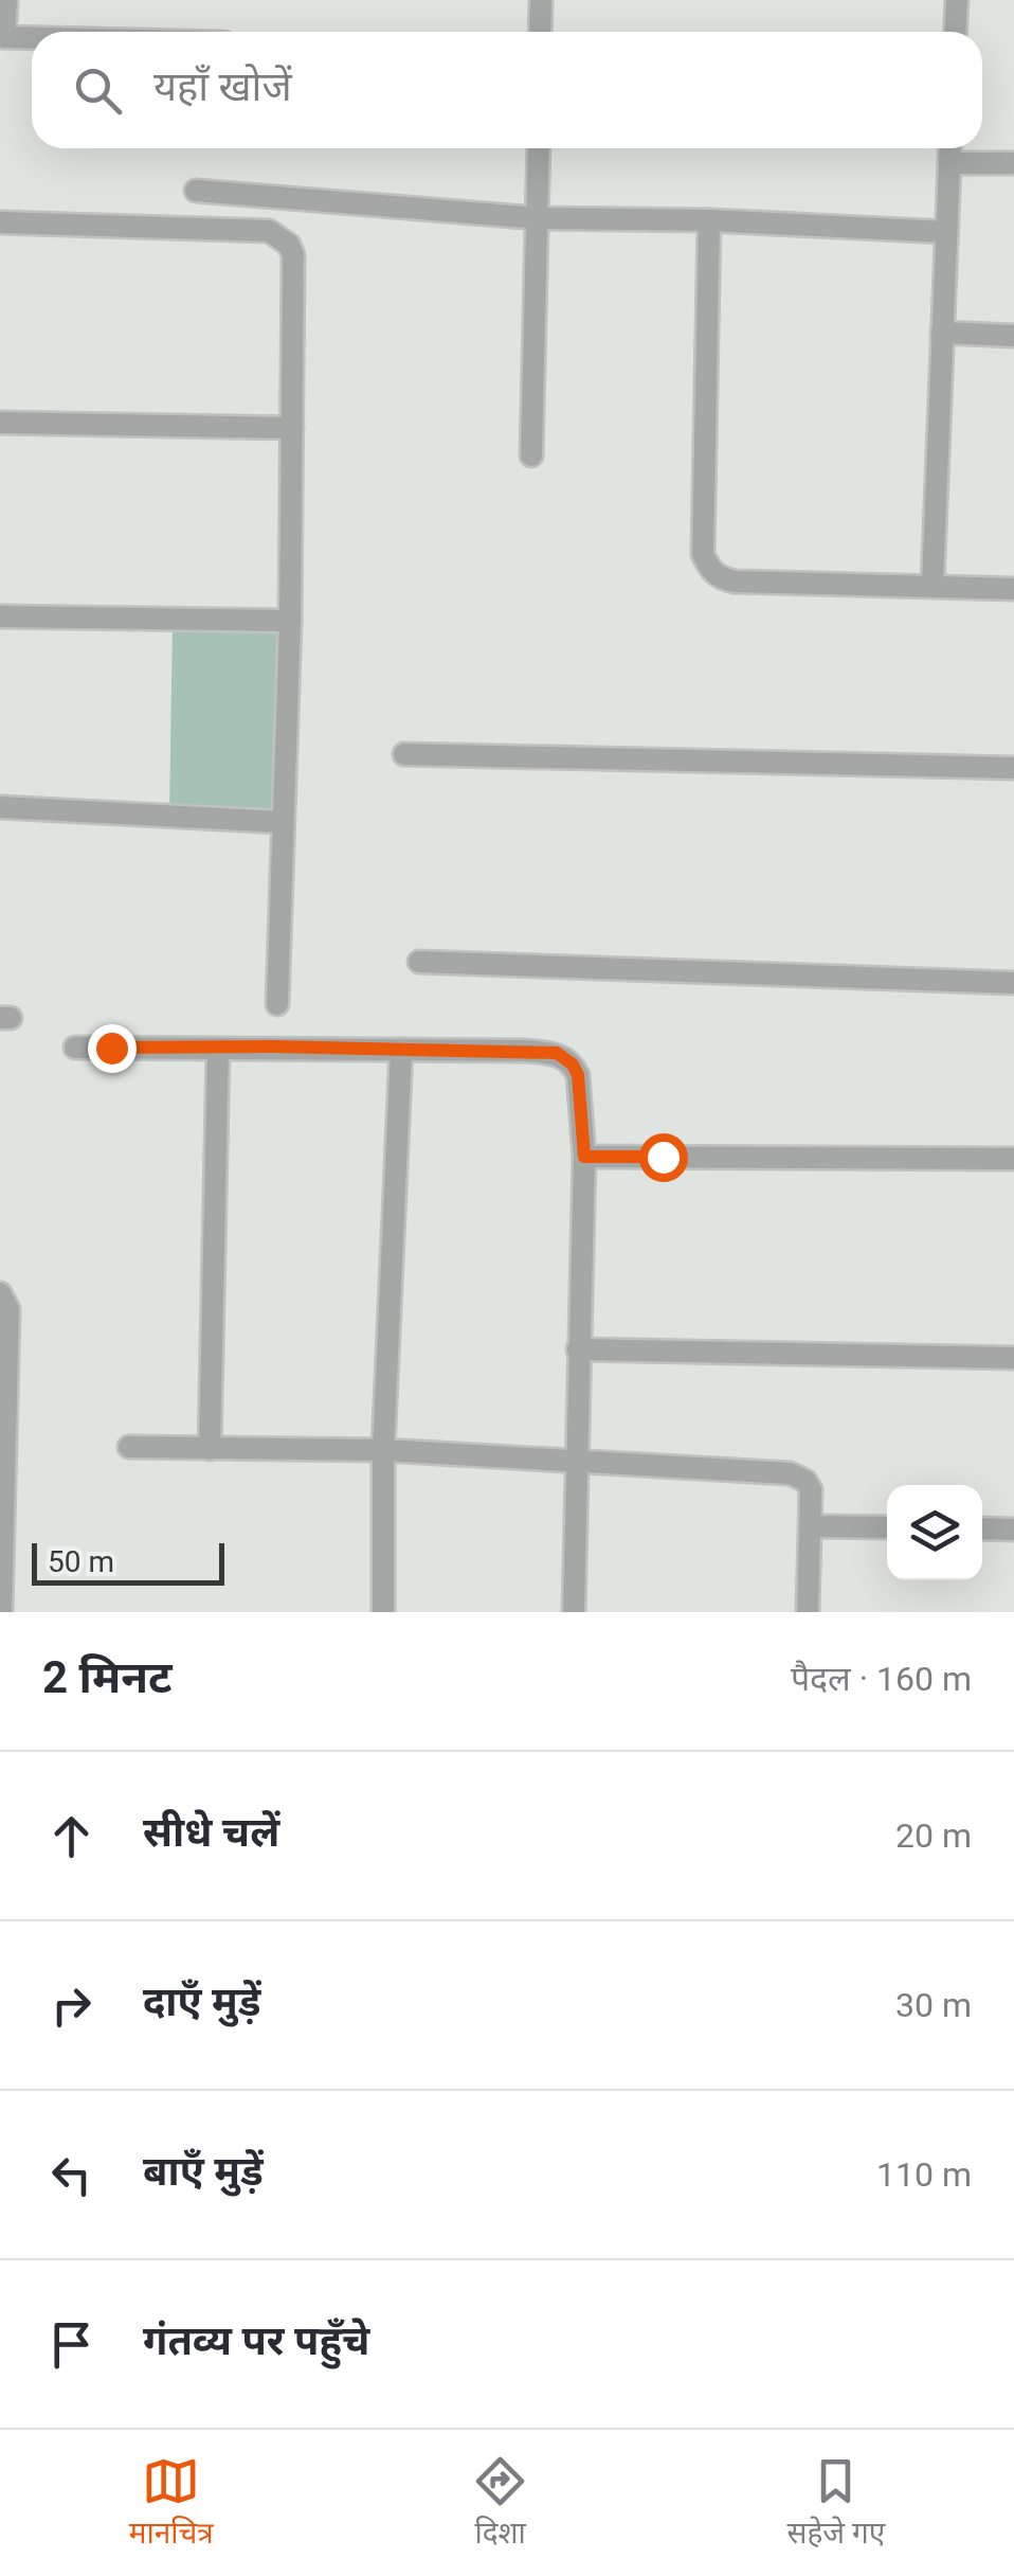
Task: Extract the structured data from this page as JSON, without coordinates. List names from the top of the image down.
{
  "scale_bar": "50 m",
  "page": {
    "search": "यहाँ खोजें",
    "scale": "50 m",
    "heading": ["2 मिनट", "पैदल · 160 m"],
    "list": [
      ["सीधे चलें", "20 m"],
      ["दाएँ मुड़ें", "30 m"],
      ["बाएँ मुड़ें", "110 m"],
      "गंतव्य पर पहुँचे"
    ],
    "nav": ["मानचित्र", "दिशा", "सहेजे गए"]
  }
}
